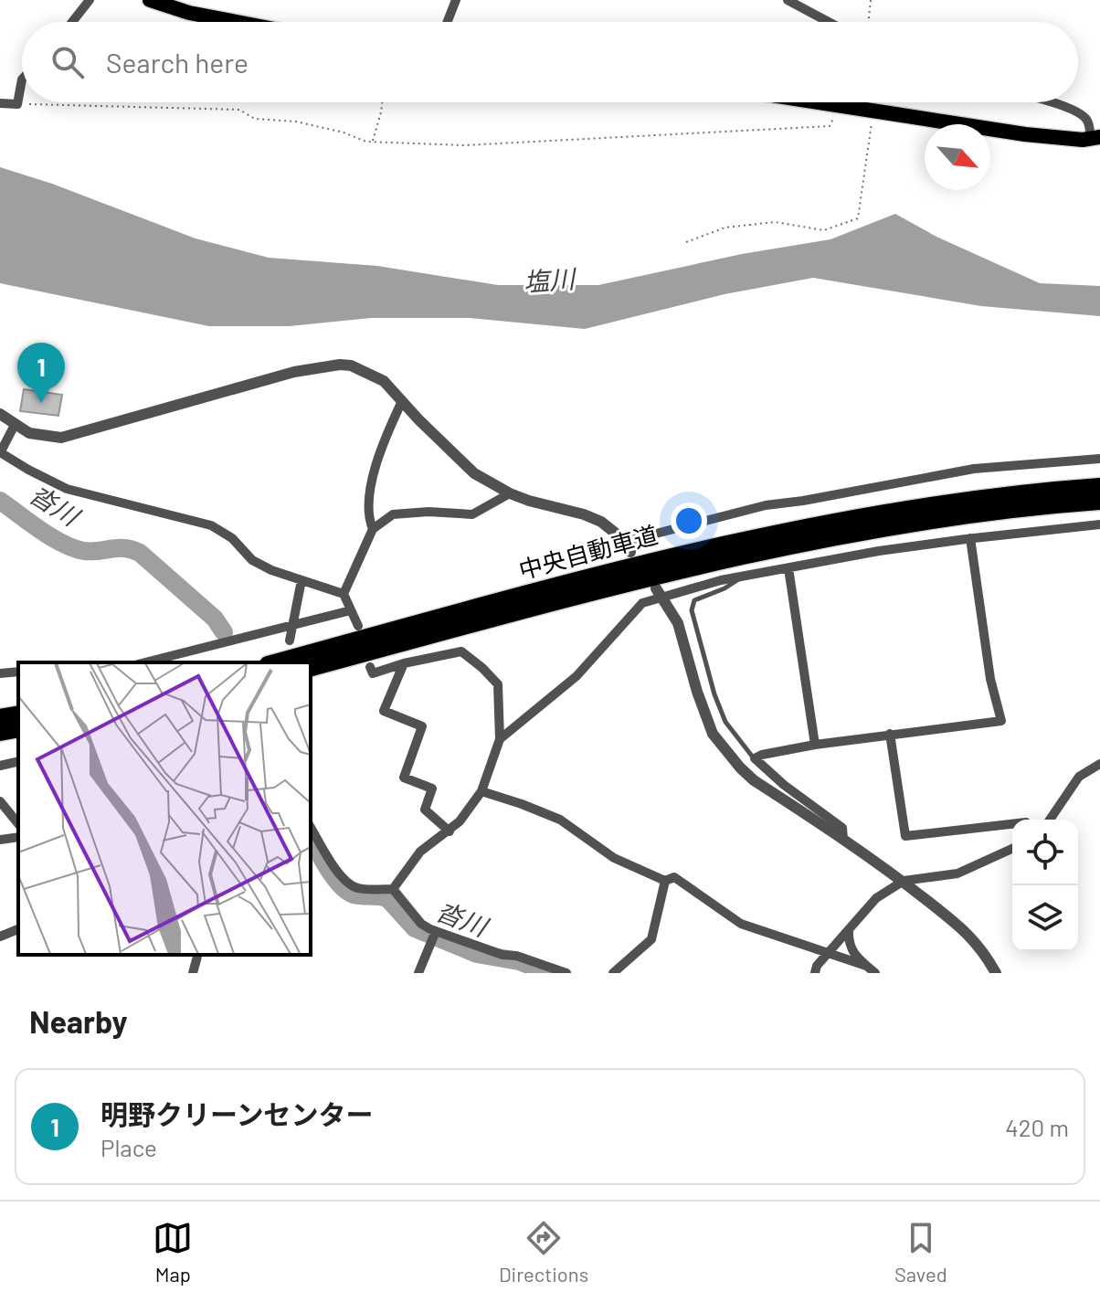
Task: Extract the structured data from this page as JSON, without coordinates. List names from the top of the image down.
{
  "streets": {
    "highway": ["中央自動車道"]
  },
  "water": ["塩川", "沓川"],
  "north": "bottom right",
  "page": {
    "search": "Search here",
    "pins": "1",
    "heading": "Nearby",
    "list": [
      {
        "mark": "1",
        "name": "明野クリーンセンター",
        "note": "Place",
        "value": "420 m"
      }
    ],
    "nav": ["Map", "Directions", "Saved"]
  }
}
